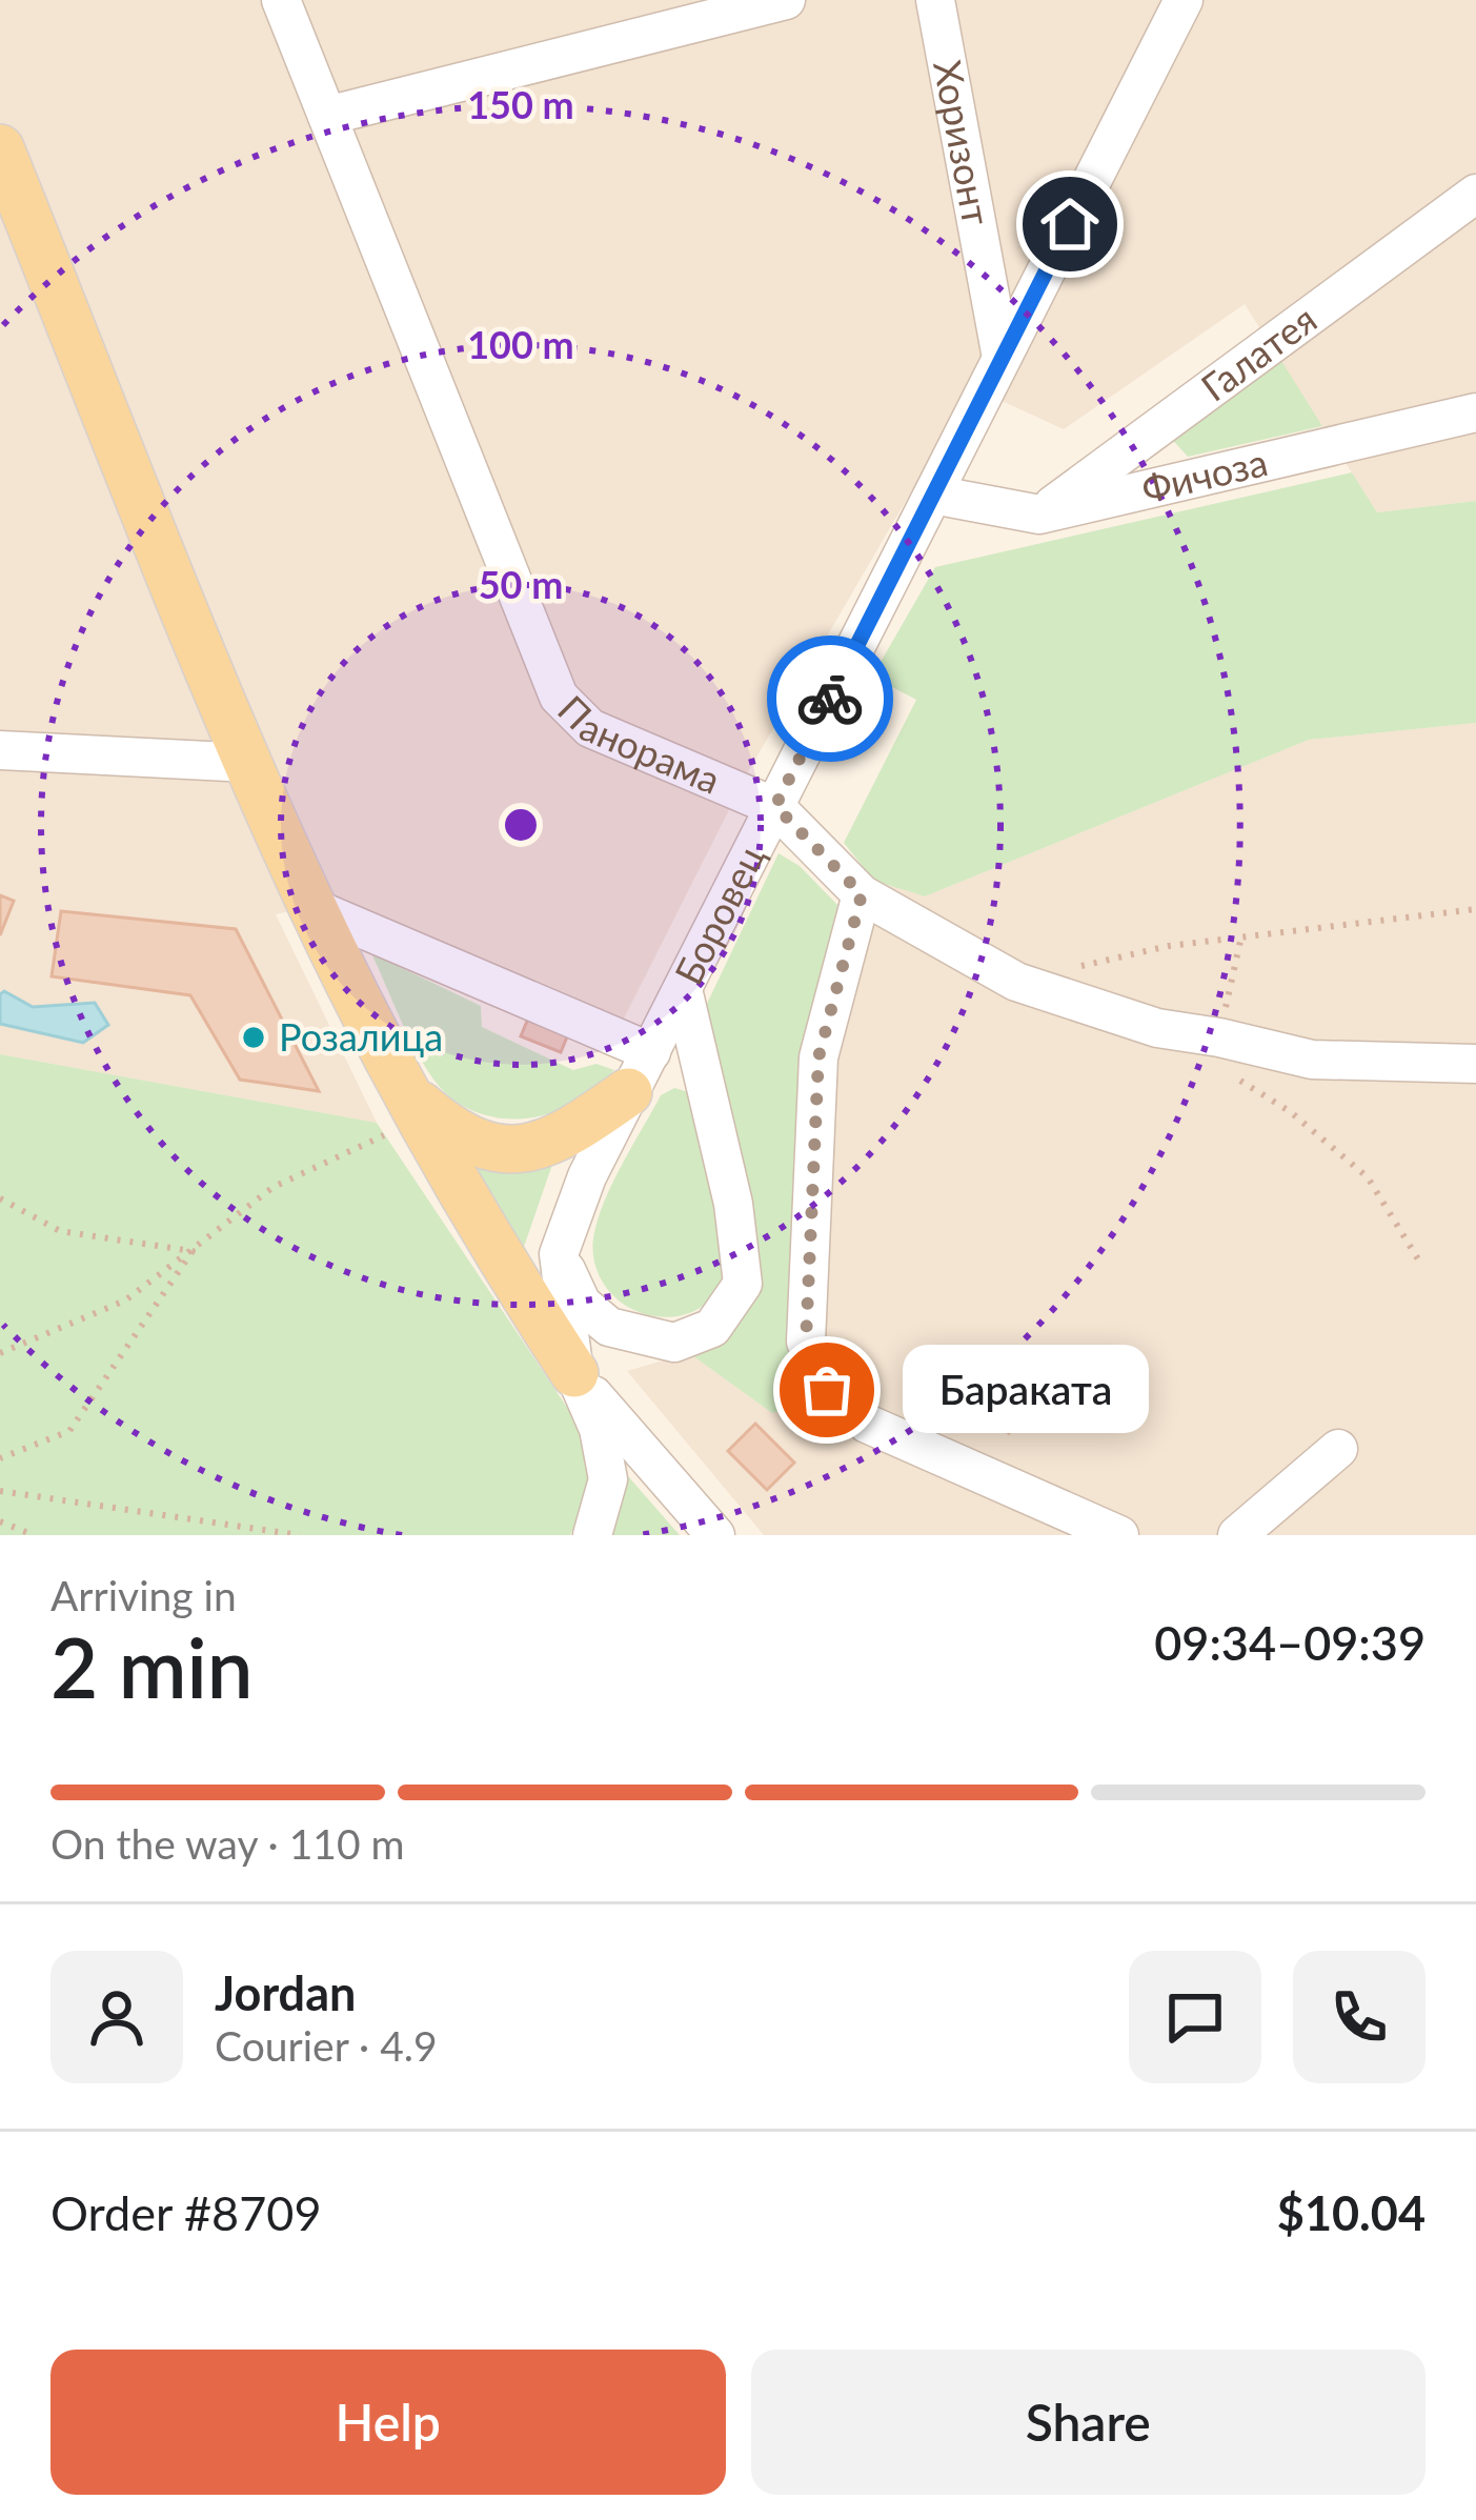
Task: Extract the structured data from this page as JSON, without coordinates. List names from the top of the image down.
{
  "streets": {
    "street": [
      "Хоризонт",
      "Галатея",
      "Фичоза",
      "Панорама",
      "Боровец"
    ]
  },
  "crossings": [
    ["Хоризонт", "Боровец"],
    ["Галатея", "Фичоза"],
    ["Фичоза", "Боровец"],
    ["Панорама", "Боровец"]
  ],
  "places": ["Розалица", "Бараката"],
  "page": {
    "bubble": "Бараката",
    "heading": ["2 min", "Arriving in", "09:34–09:39"],
    "panel": [
      "Jordan",
      "Courier · 4.9",
      "Order #8709",
      "$10.04"
    ],
    "bar": "On the way · 110 m",
    "buttons": ["Help", "Share"]
  },
  "rings": ["150 m", "100 m", "50 m"]
}
